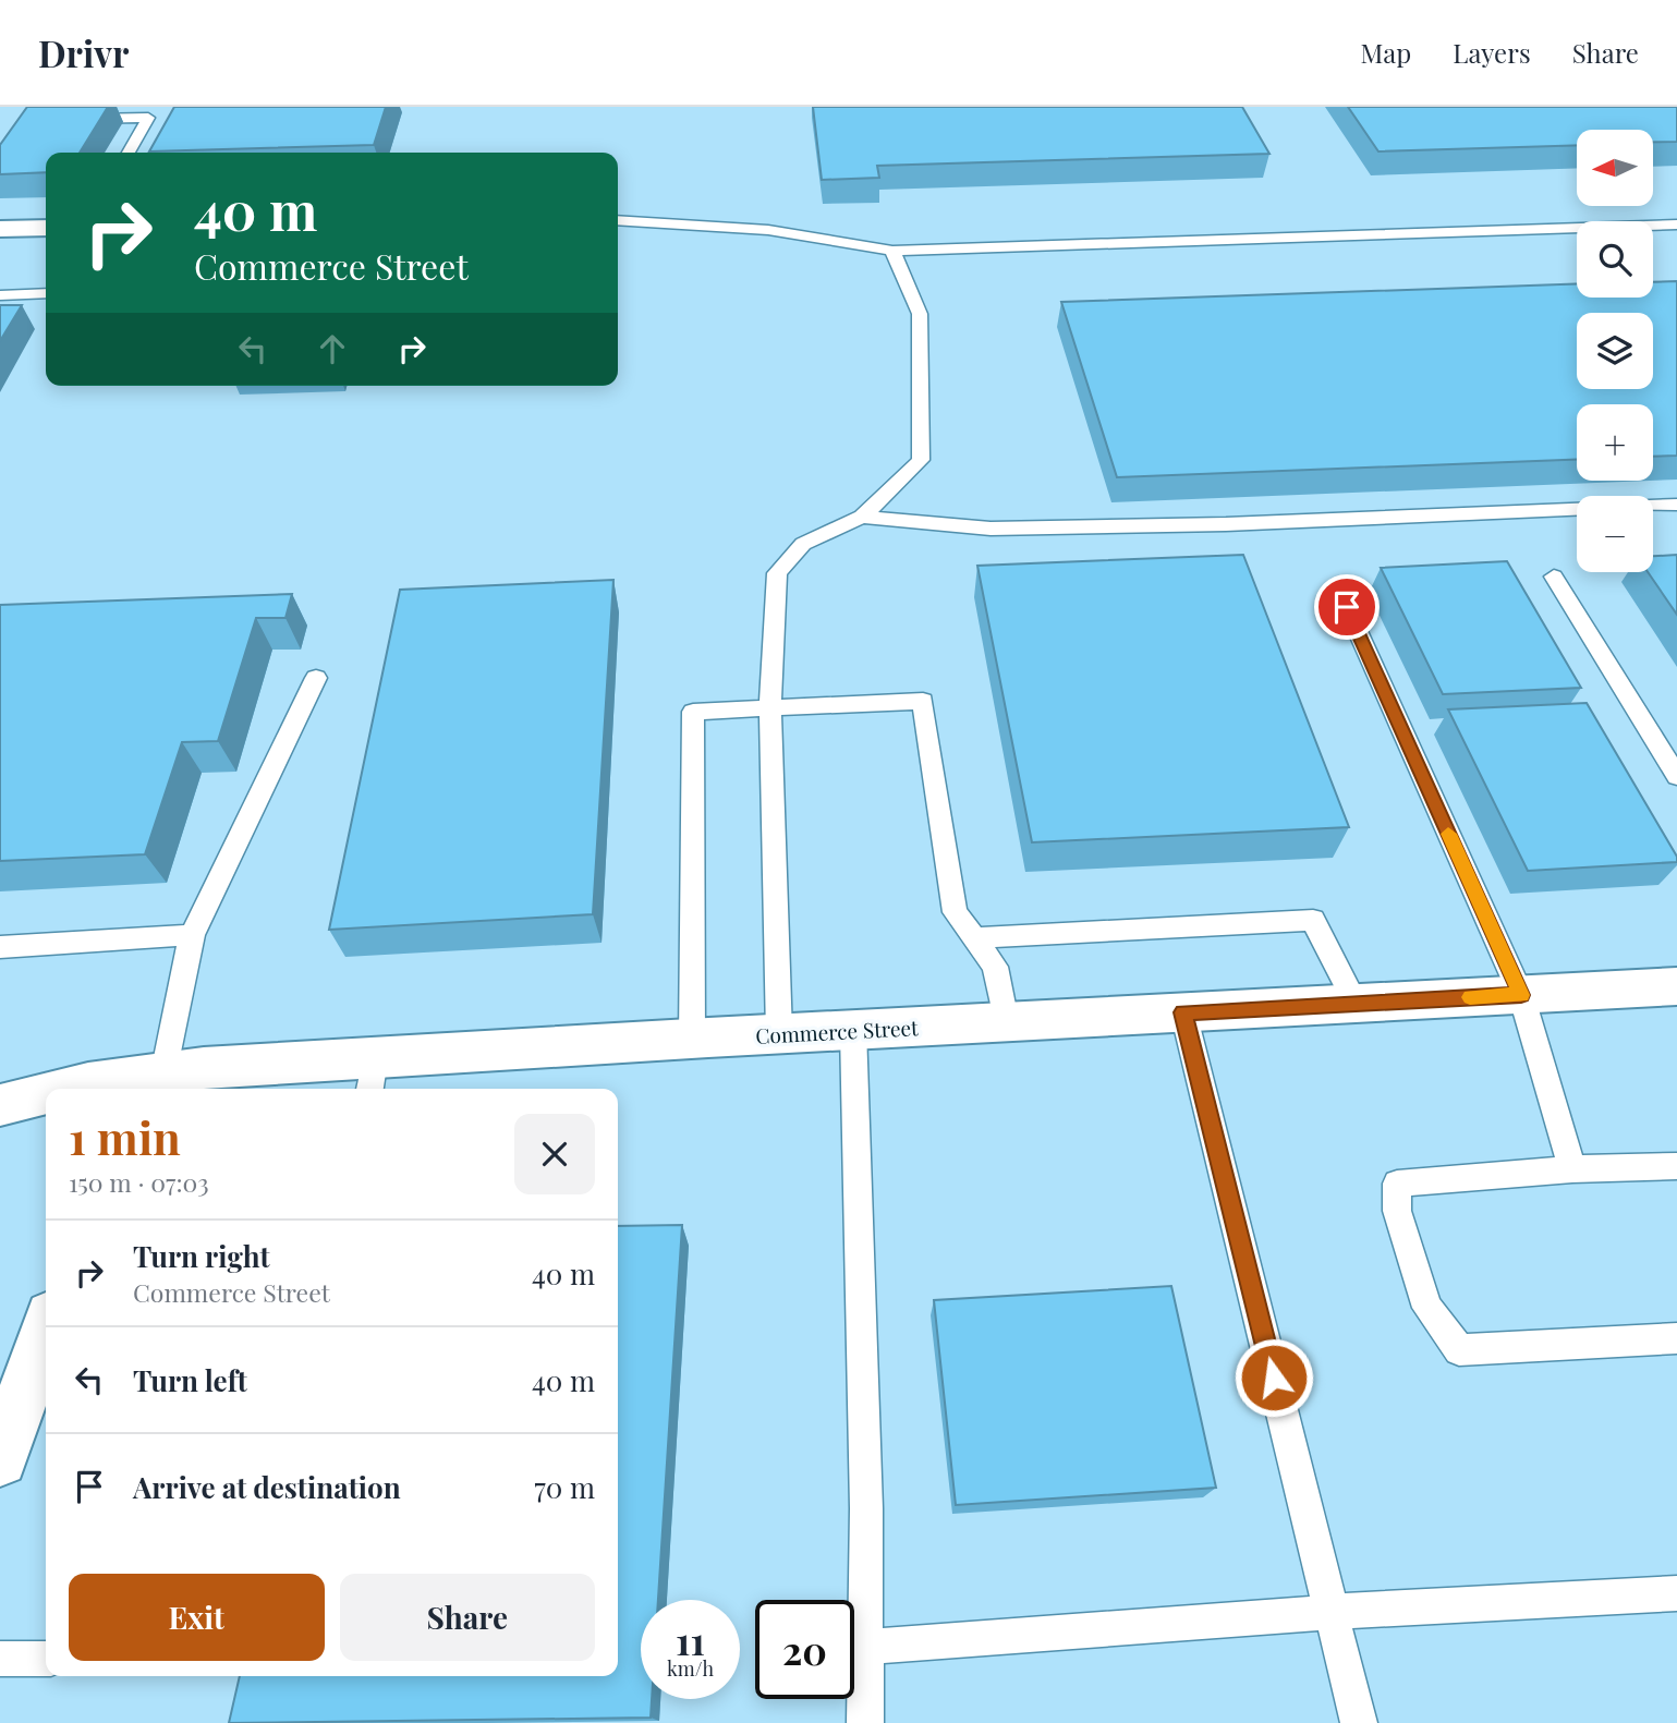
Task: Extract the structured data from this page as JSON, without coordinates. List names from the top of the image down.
{
  "streets": {
    "street": ["Commerce Street"]
  },
  "north": "left",
  "page": {
    "header": "Drivr",
    "nav": ["Map", "Layers", "Share"],
    "map_buttons": ["+", "−"],
    "turn": ["40 m", "Commerce Street"],
    "heading": ["1 min", "150 m · 07:03"],
    "list": [
      {
        "name": "Turn right",
        "note": "Commerce Street",
        "value": "40 m"
      },
      {
        "name": "Turn left",
        "value": "40 m"
      },
      {
        "name": "Arrive at destination",
        "value": "70 m"
      }
    ],
    "buttons": ["Exit", "Share"],
    "speed": "11 km/h",
    "limit": "20"
  }
}
